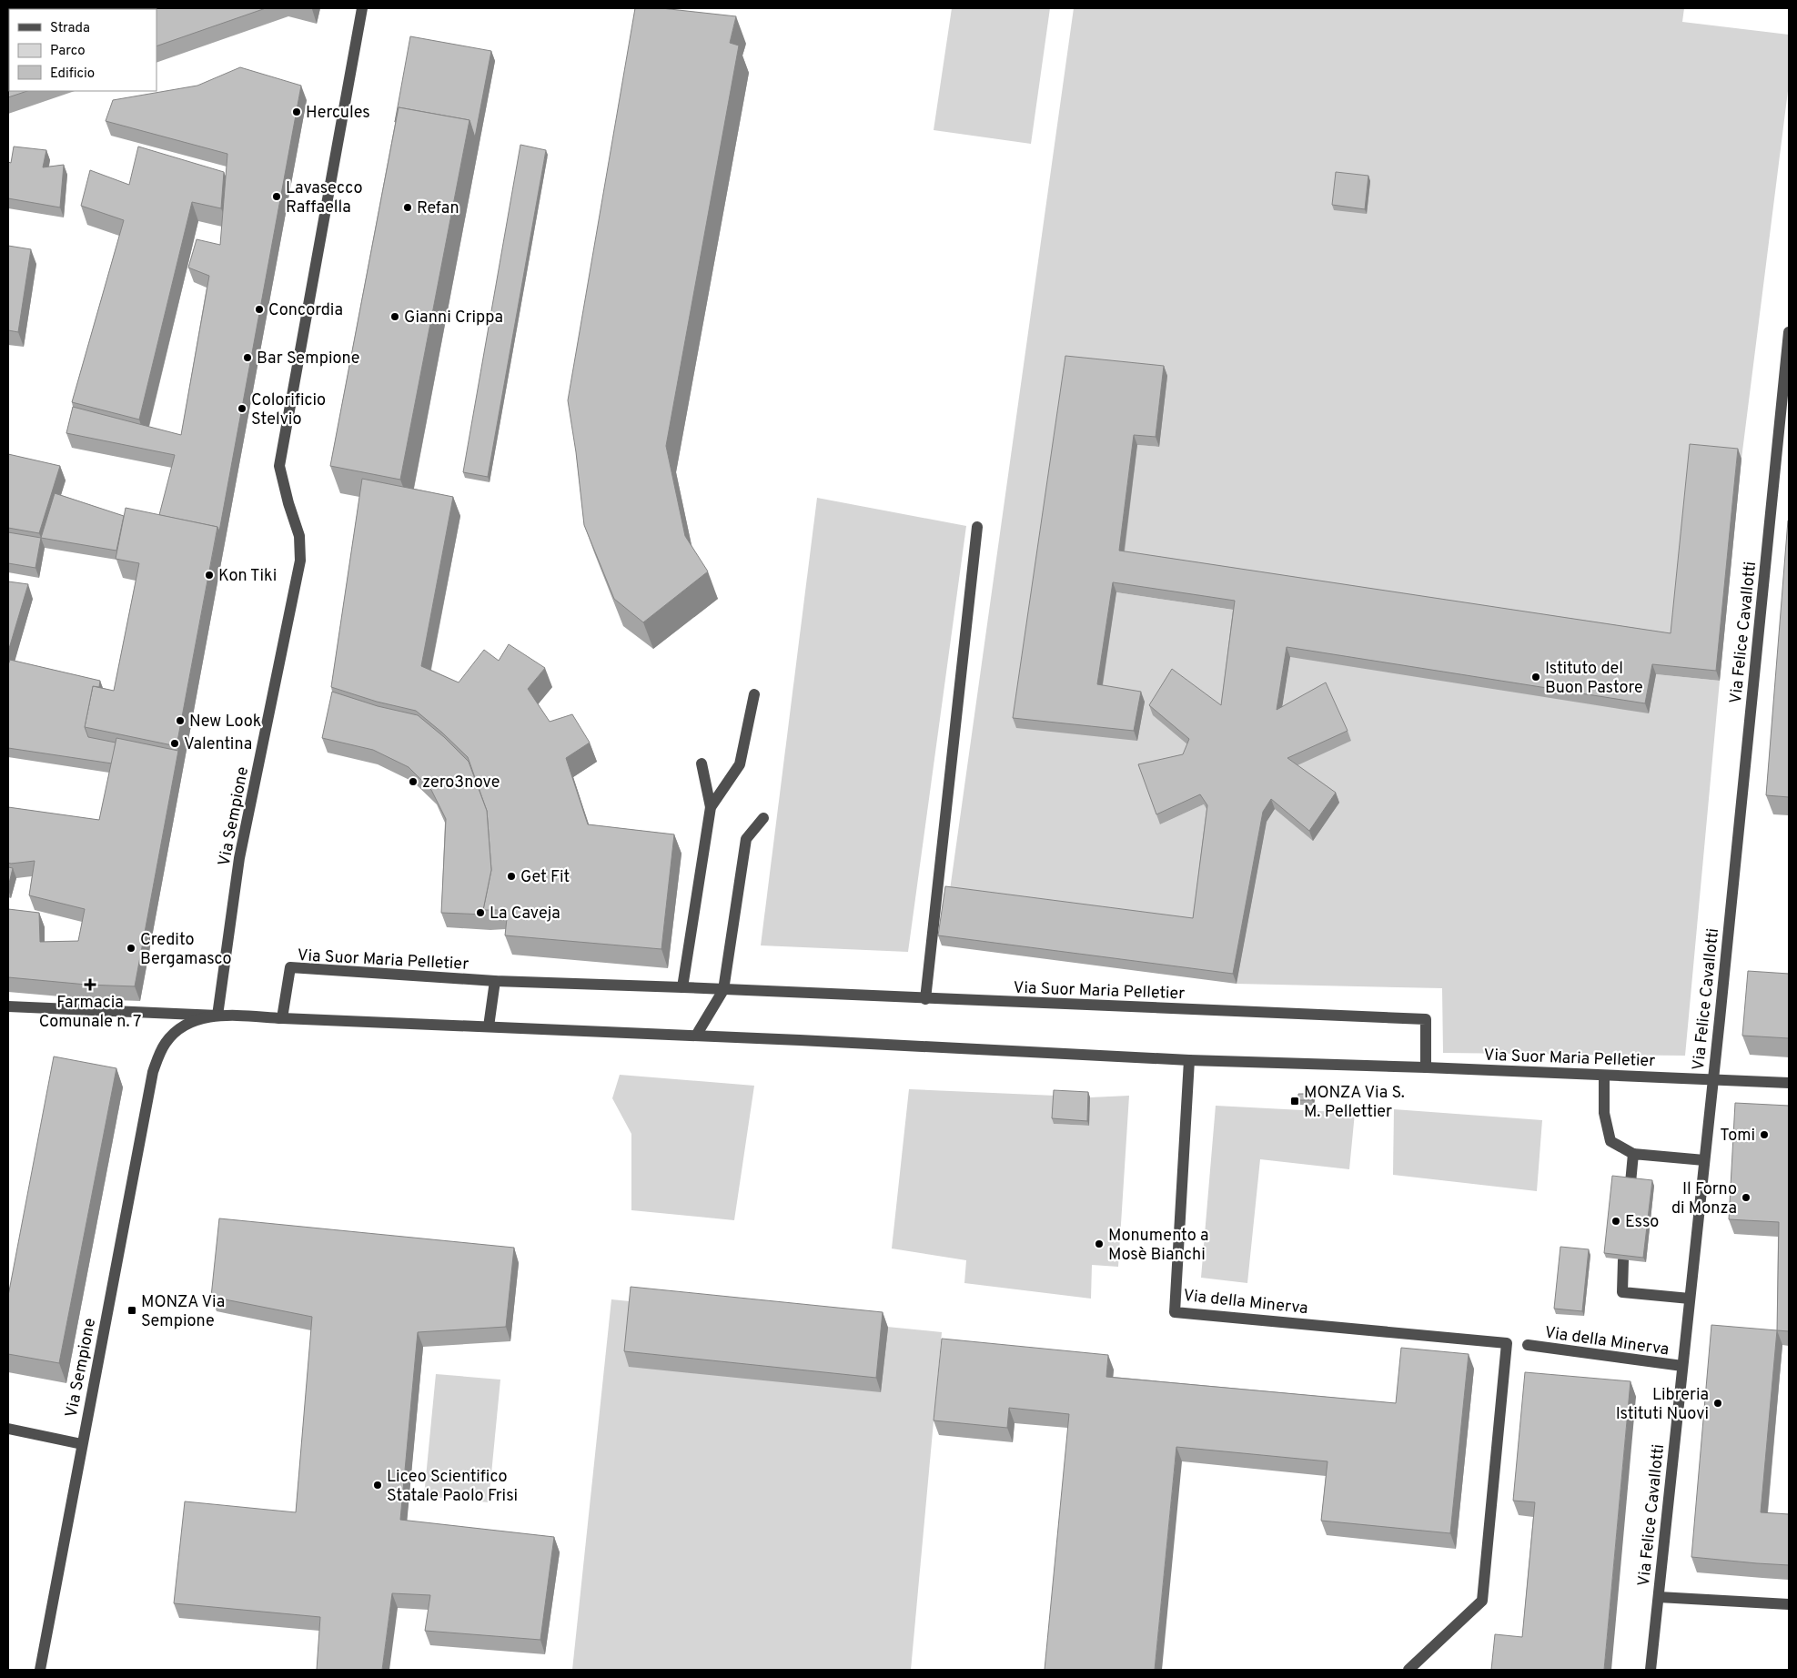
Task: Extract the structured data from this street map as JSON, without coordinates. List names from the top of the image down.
{
  "streets": {
    "street": [
      "Via Felice Cavallotti",
      "Via Sempione",
      "Via Suor Maria Pelletier",
      "Via della Minerva"
    ]
  },
  "crossings": [
    ["Via Felice Cavallotti", "Via Suor Maria Pelletier"],
    ["Via Felice Cavallotti", "Via della Minerva"],
    ["Via Sempione", "Via Suor Maria Pelletier"],
    ["Via Suor Maria Pelletier", "Via della Minerva"]
  ],
  "places": {
    "other": [
      "Hercules",
      "Lavasecco Raffaella",
      "Refan",
      "Concordia",
      "Gianni Crippa",
      "Bar Sempione",
      "Colorificio Stelvio",
      "Kon Tiki",
      "Istituto del Buon Pastore",
      "New Look",
      "Valentina",
      "zero3nove",
      "Get Fit",
      "La Caveja",
      "Credito Bergamasco",
      "Tomi",
      "Il Forno di Monza",
      "Esso",
      "Monumento a Mosè Bianchi",
      "Libreria Istituti Nuovi",
      "Liceo Scientifico Statale Paolo Frisi"
    ],
    "health": ["Farmacia Comunale n. 7"],
    "transit": ["MONZA Via S. M. Pellettier", "MONZA Via Sempione"]
  },
  "legend": ["Strada", "Parco", "Edificio"]
}
